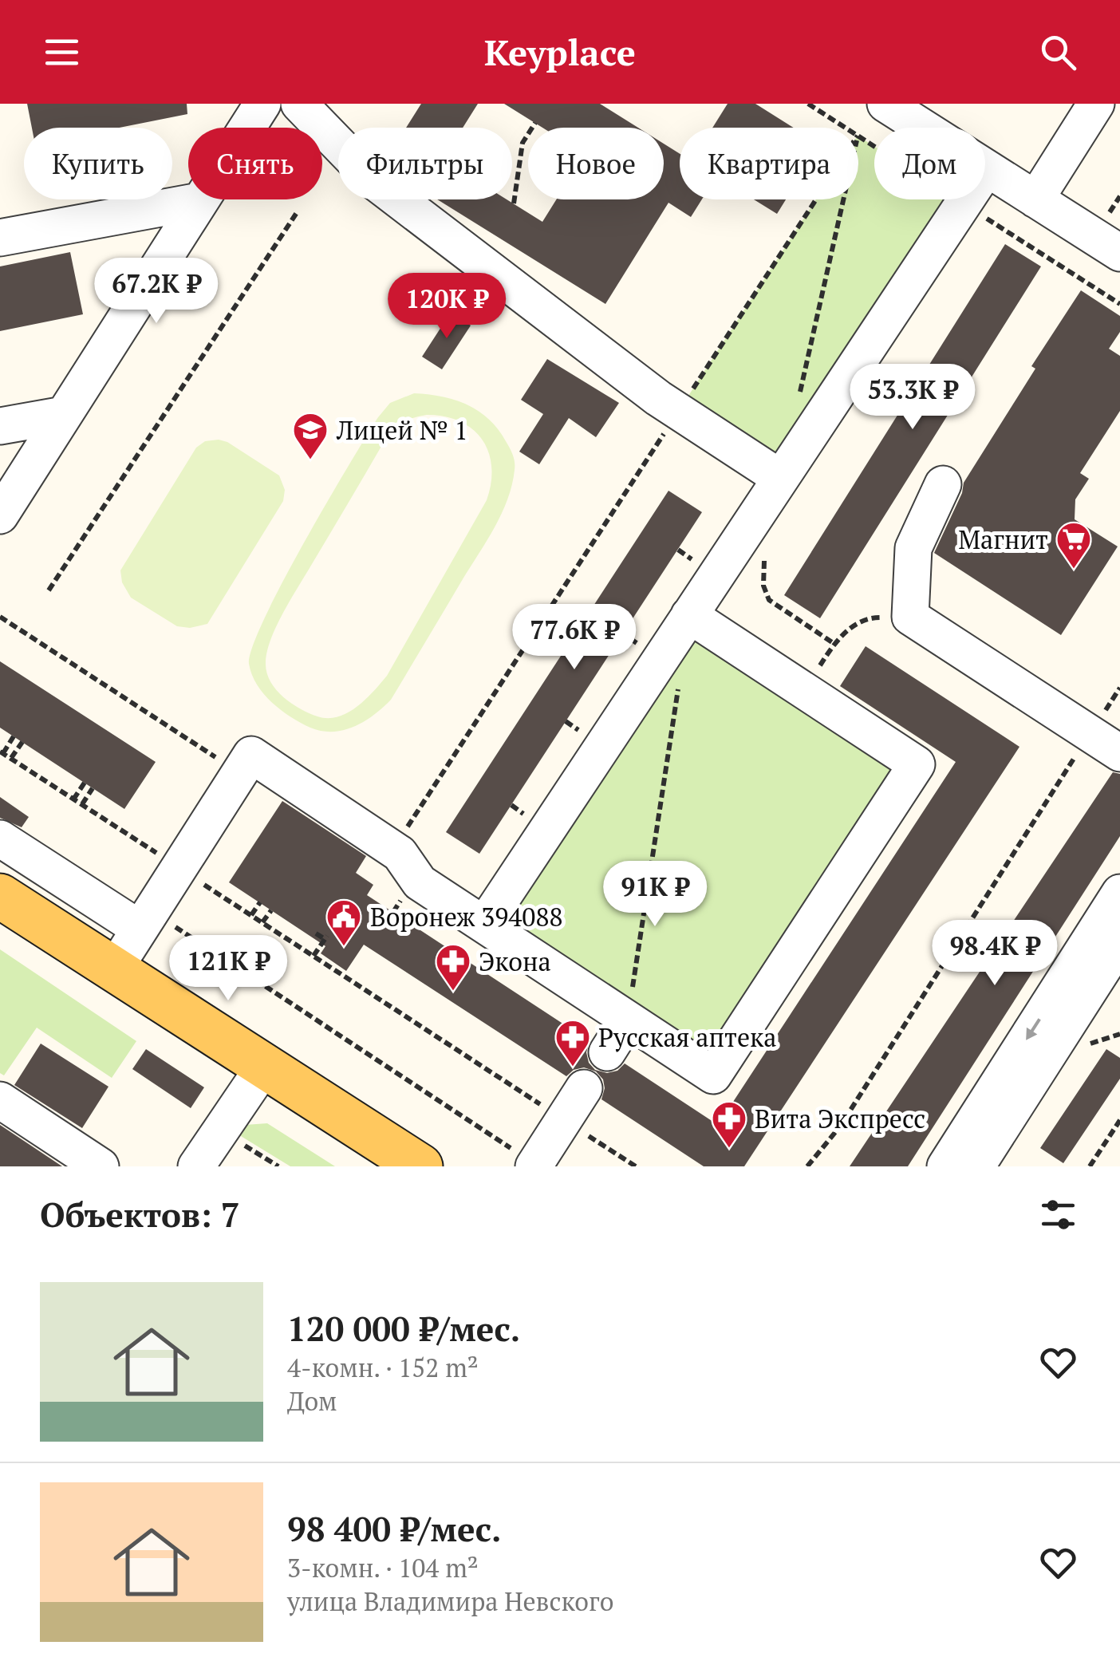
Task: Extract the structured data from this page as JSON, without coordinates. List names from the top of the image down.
{
  "places": {
    "school or university": ["Лицей № 1"],
    "supermarket": ["Магнит"],
    "public building": ["Воронеж 394088"],
    "pharmacy": ["Экона", "Русская аптека", "Вита Экспресс"]
  },
  "page": {
    "header": "Keyplace",
    "chip": [
      "Купить",
      "Снять",
      "Фильтры",
      "Новое",
      "Квартира",
      "Дом"
    ],
    "price": [
      "67.2K ₽",
      "120K ₽",
      "53.3K ₽",
      "77.6K ₽",
      "91K ₽",
      "98.4K ₽",
      "121K ₽"
    ],
    "heading": "Объектов: 7",
    "list": [
      {
        "name": "120 000 ₽/мес.",
        "note": "4-комн. · 152 m² · Дом"
      },
      {
        "name": "98 400 ₽/мес.",
        "note": "3-комн. · 104 m² · улица Владимира Невского"
      }
    ]
  }
}
